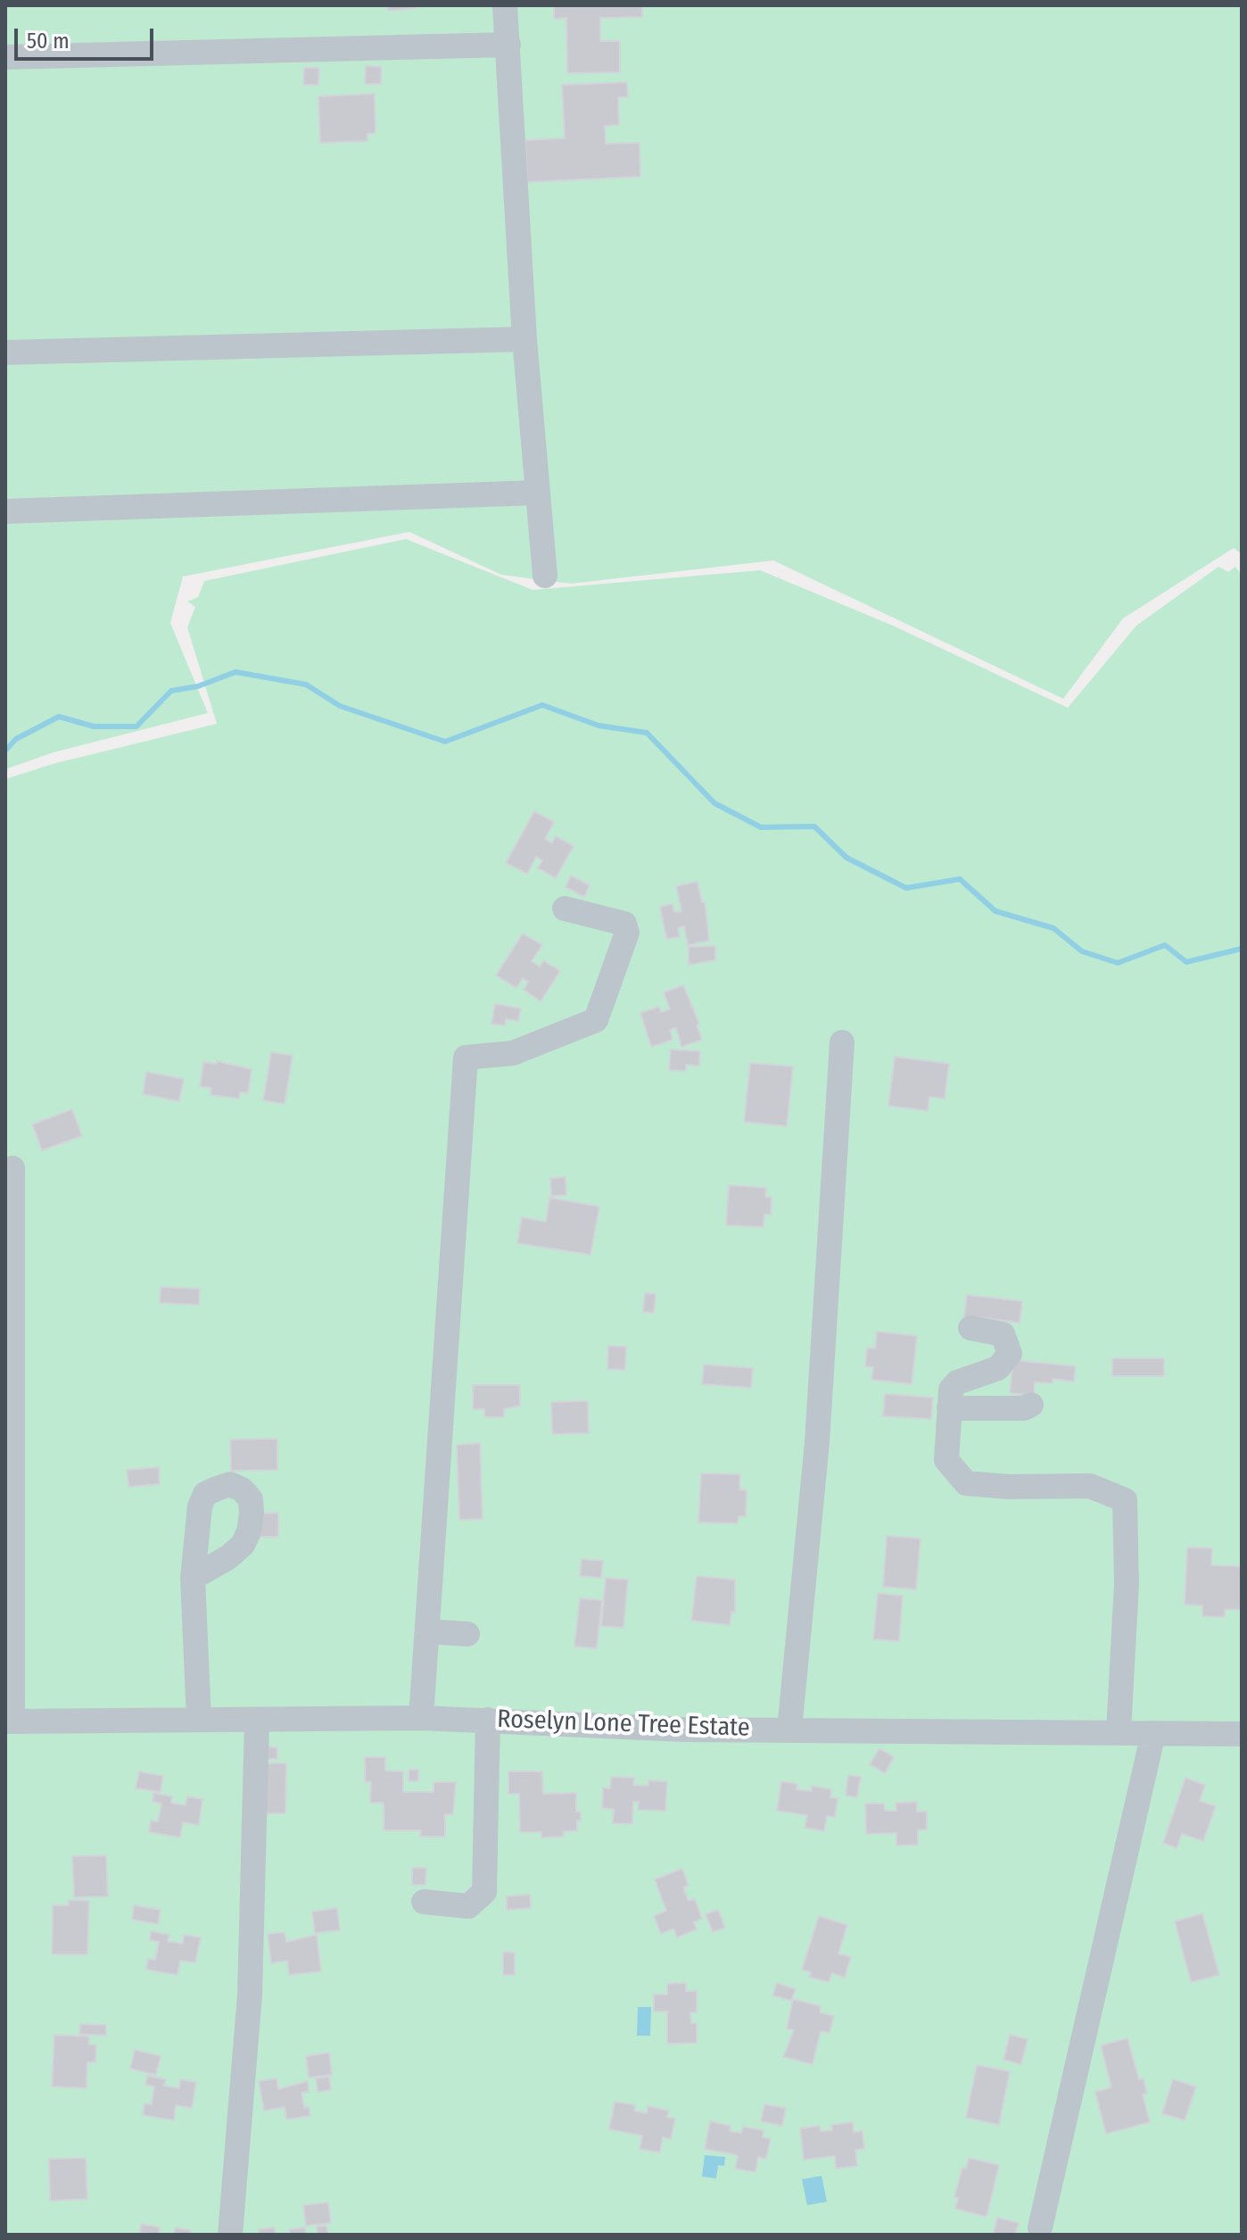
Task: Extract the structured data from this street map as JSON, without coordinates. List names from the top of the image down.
{
  "streets": {
    "street": ["Roselyn Lone Tree Estate"]
  },
  "scale_bar": "50 m"
}
